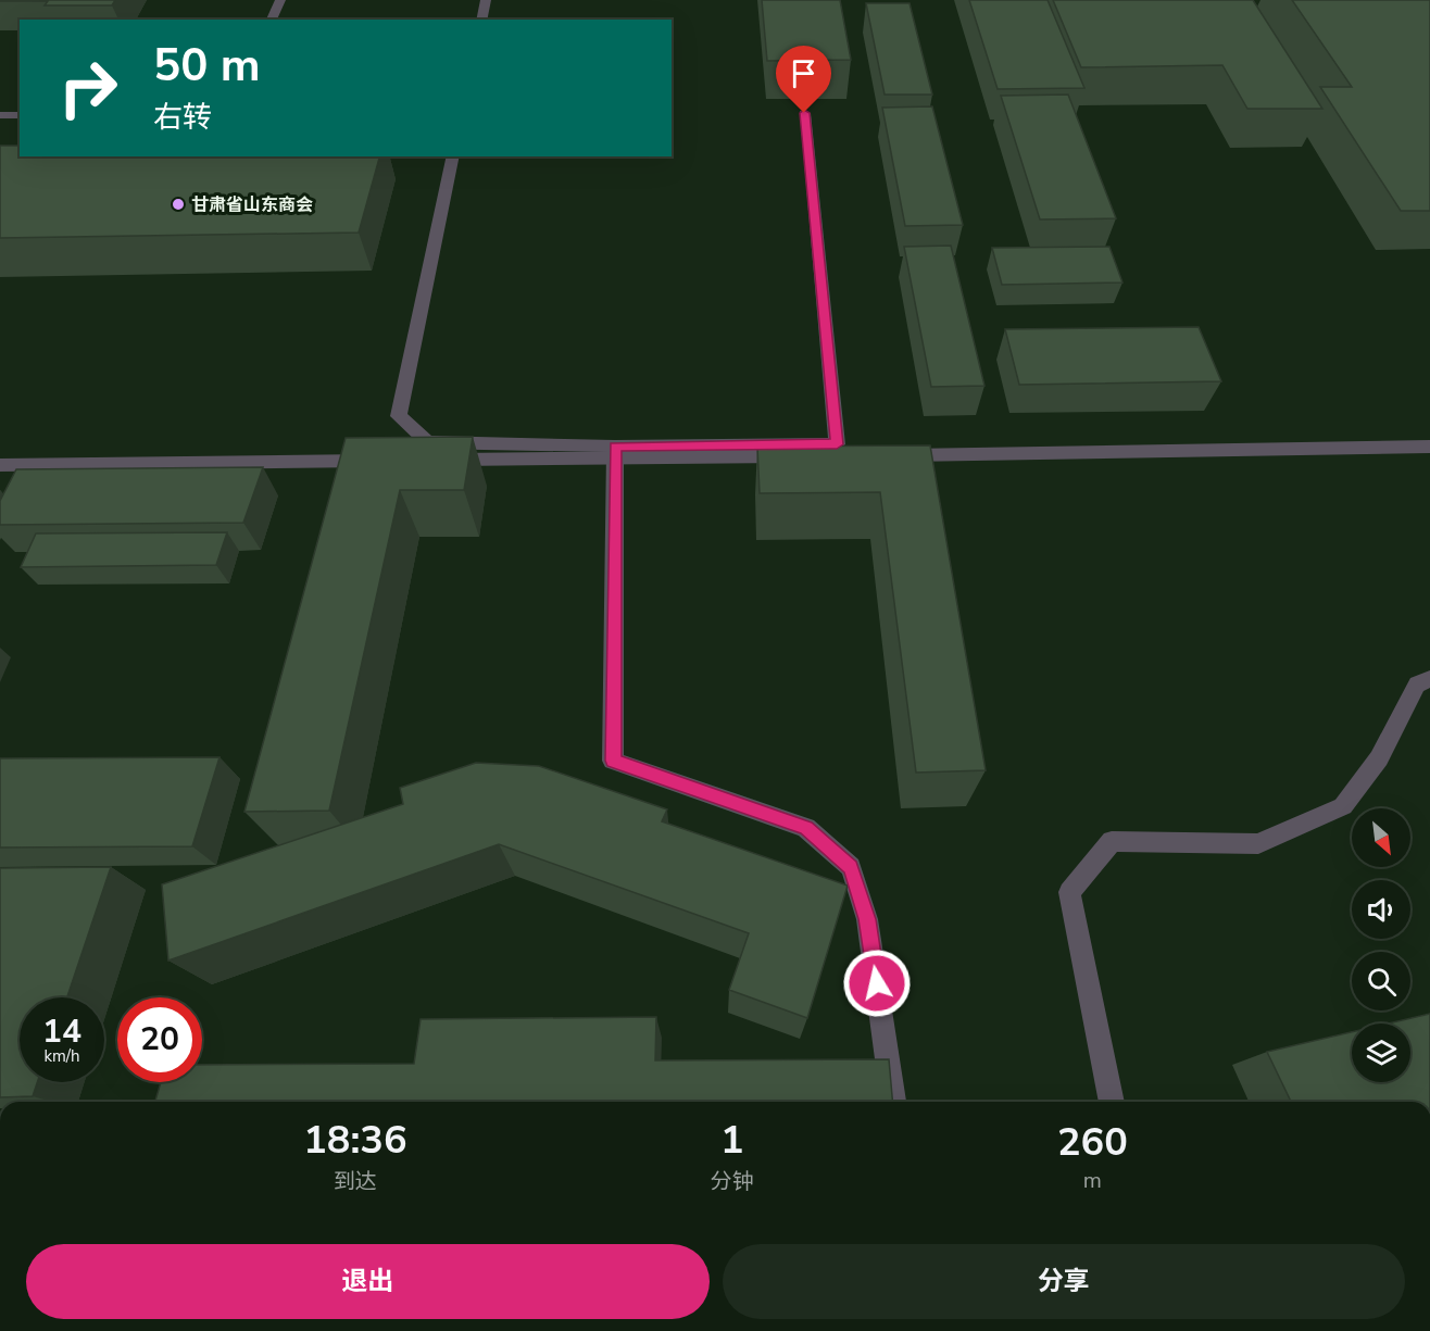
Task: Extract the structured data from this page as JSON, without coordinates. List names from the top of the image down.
{
  "places": ["甘肃省山东商会"],
  "north": "bottom right",
  "page": {
    "turn": ["50 m", "右转"],
    "speed": "14 km/h",
    "limit": "20",
    "eta": [
      "18:36",
      "到达",
      "1",
      "分钟",
      "260",
      "m"
    ],
    "buttons": ["退出", "分享"]
  }
}
